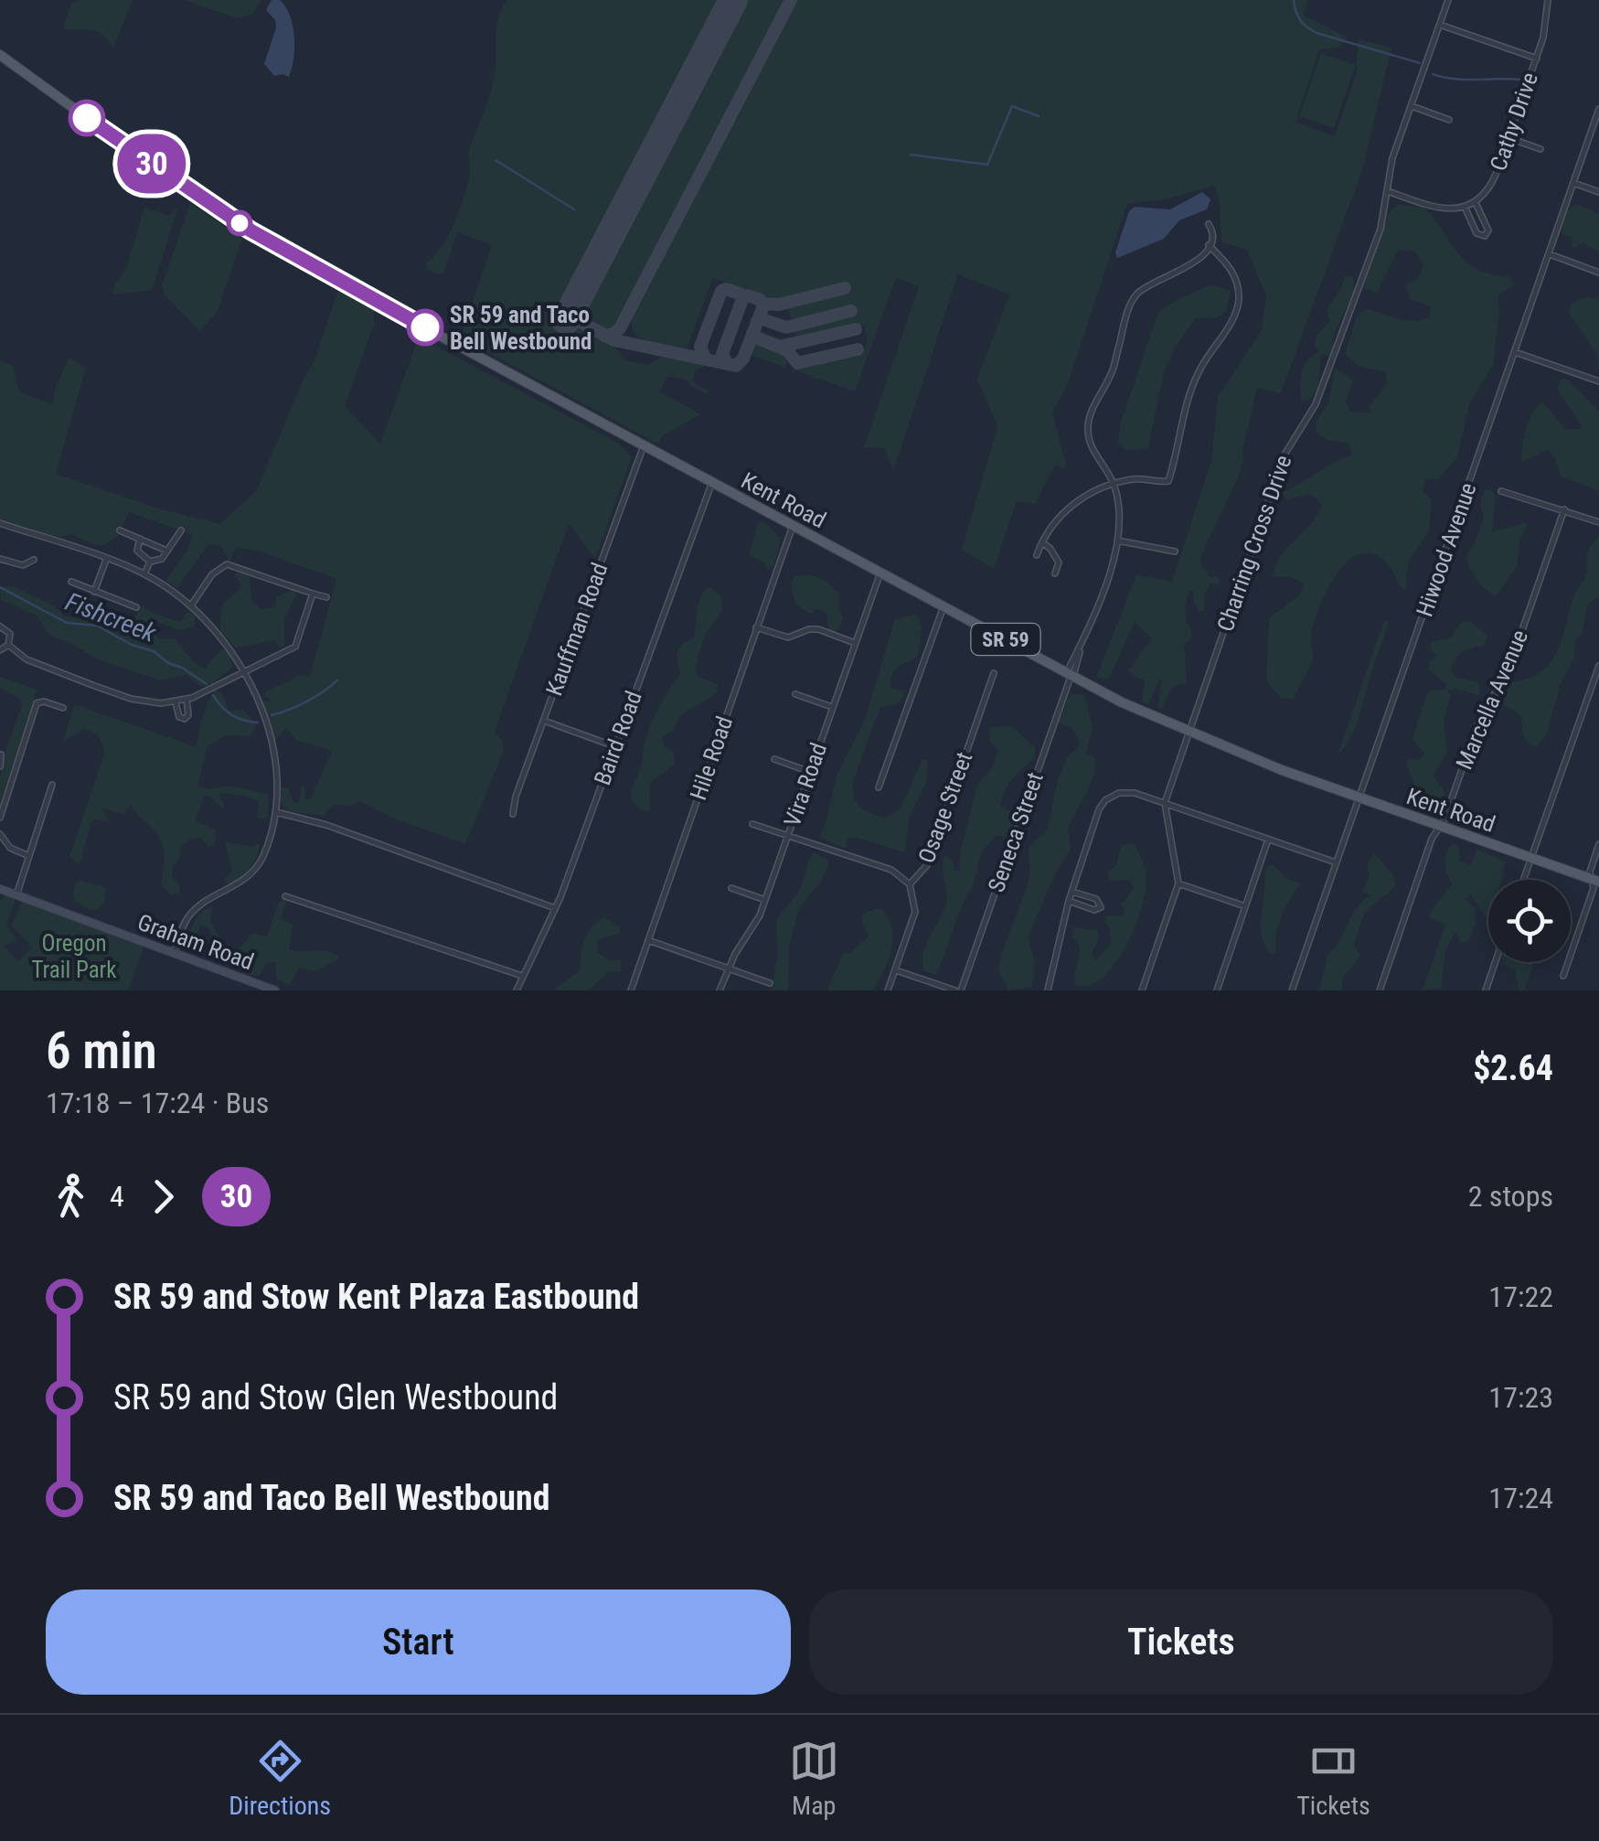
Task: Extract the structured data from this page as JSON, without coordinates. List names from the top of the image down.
{
  "streets": {
    "main road": ["Kent Road", "SR 59", "Graham Road"],
    "street": [
      "Cathy Drive",
      "Charring Cross Drive",
      "Hiwood Avenue",
      "Kauffman Road",
      "Marcella Avenue",
      "Baird Road",
      "Hile Road",
      "Vira Road",
      "Osage Street",
      "Seneca Street"
    ]
  },
  "crossings": [
    ["Kent Road", "Charring Cross Drive"],
    ["Kent Road", "Hiwood Avenue"],
    ["Kent Road", "Kauffman Road"],
    ["Kent Road", "Marcella Avenue"],
    ["Kent Road", "Baird Road"],
    ["Kent Road", "Hile Road"],
    ["Kent Road", "Vira Road"],
    ["Kent Road", "Seneca Street"]
  ],
  "water": ["Fishcreek"],
  "parks": ["Oregon Trail Park"],
  "places": ["SR 59 and Taco Bell Westbound"],
  "lines": ["bus line 30"],
  "page": {
    "on_map": "30",
    "heading": ["6 min", "17:18 – 17:24 · Bus", "$2.64"],
    "legs": ["4", "30", "2 stops"],
    "list": [
      {
        "name": "SR 59 and Stow Kent Plaza Eastbound",
        "value": "17:22"
      },
      {
        "name": "SR 59 and Stow Glen Westbound",
        "value": "17:23"
      },
      {
        "name": "SR 59 and Taco Bell Westbound",
        "value": "17:24"
      }
    ],
    "buttons": ["Start", "Tickets"],
    "tabs": ["Directions", "Map", "Tickets"]
  }
}
